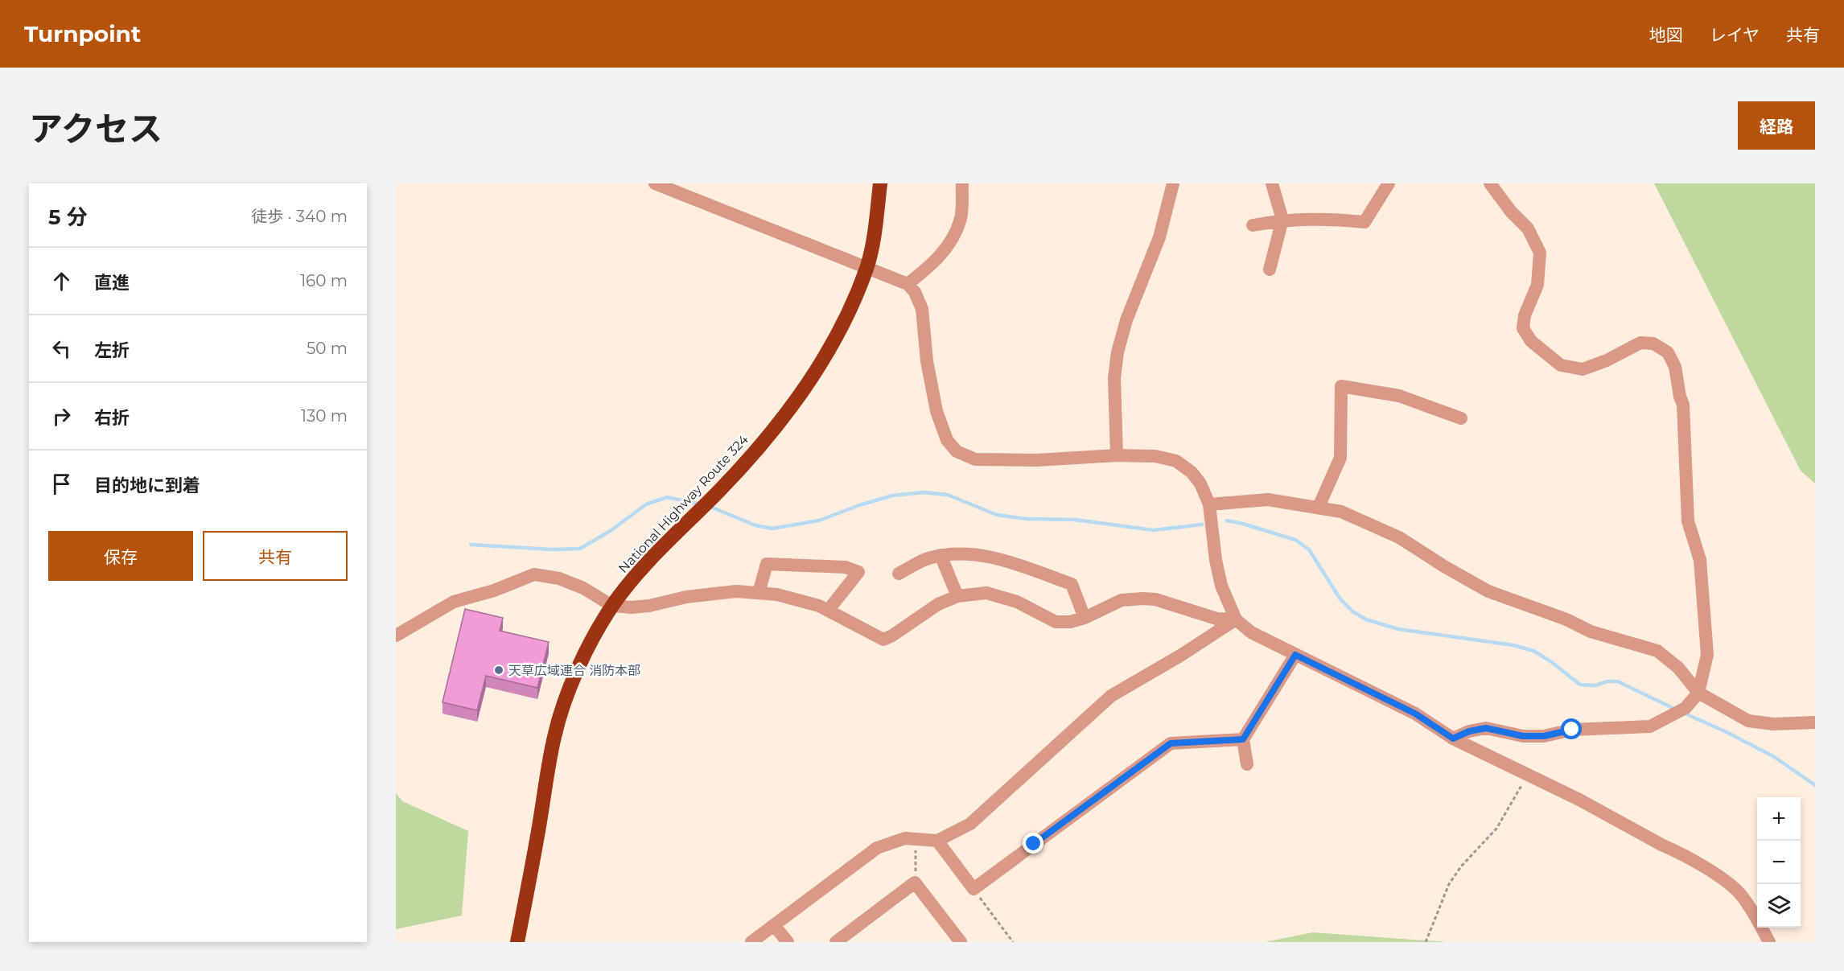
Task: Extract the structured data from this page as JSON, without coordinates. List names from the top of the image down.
{
  "streets": {
    "highway": ["National Highway Route 324"]
  },
  "places": ["天草広域連合 消防本部"],
  "page": {
    "header": "Turnpoint",
    "nav": ["地図", "レイヤ", "共有"],
    "title": "アクセス",
    "buttons": [
      "経路",
      ["保存", "共有"]
    ],
    "heading": ["5 分", "徒歩 · 340 m"],
    "list": [
      ["直進", "160 m"],
      ["左折", "50 m"],
      ["右折", "130 m"],
      "目的地に到着"
    ],
    "map_buttons": ["+", "−"]
  }
}
